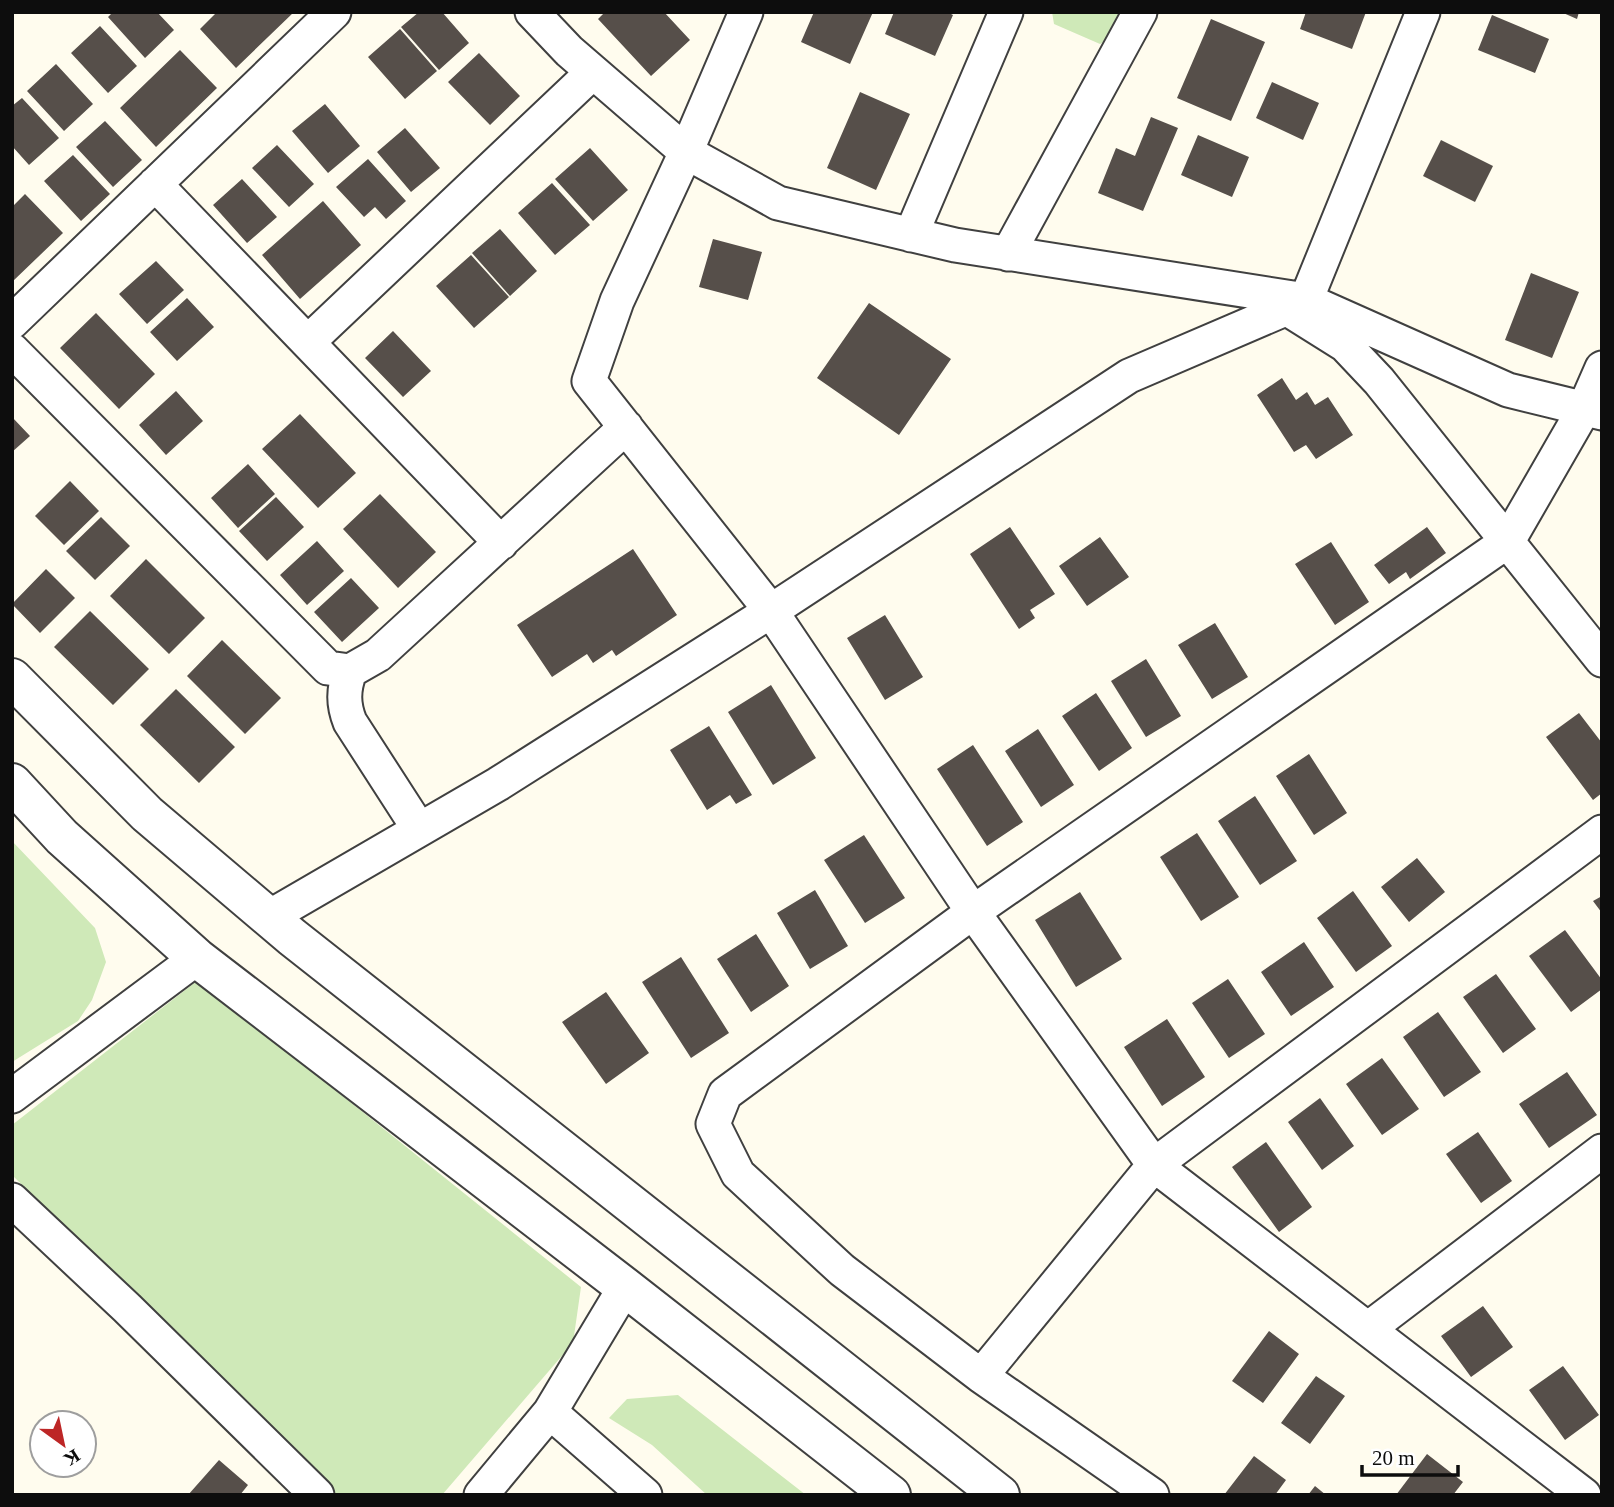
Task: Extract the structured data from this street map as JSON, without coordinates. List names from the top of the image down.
{
  "scale_bar": "20 m",
  "north": "bottom right"
}
